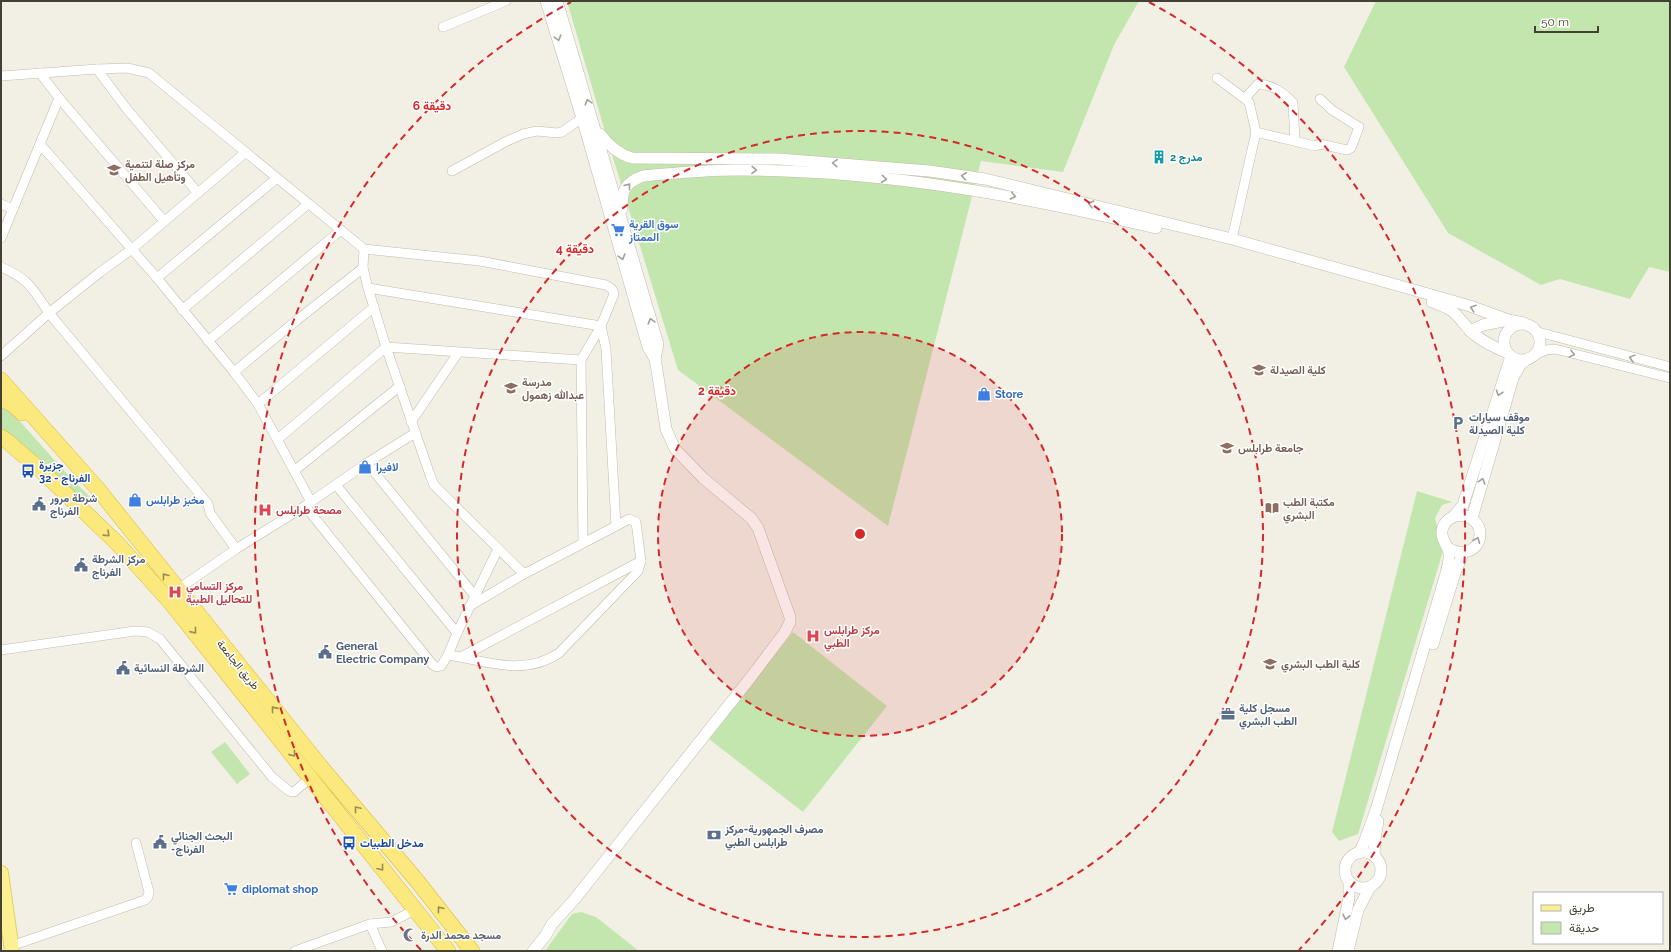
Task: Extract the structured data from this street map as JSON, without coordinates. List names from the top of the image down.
{
  "streets": {
    "highway": ["طريق الجامعة"]
  },
  "places": {
    "building": ["مدرج 2"],
    "school or university": [
      "مركز صلة لتنمية وتأهيل الطفل",
      "كلية الصيدلة",
      "مدرسة عبدالله زهمول",
      "جامعة طرابلس",
      "كلية الطب البشري"
    ],
    "supermarket": ["سوق القرية الممتاز", "diplomat shop"],
    "shop": ["Store", "لافيرا", "مخبز طرابلس"],
    "parking": ["موقف سيارات كلية الصيدلة"],
    "bus stop": ["جزيرة الفرناج - 32", "مدخل الطبيات"],
    "public building": [
      "شرطة مرور الفرناج",
      "مركز الشرطة الفرناج",
      "General Electric Company",
      "الشرطة النسائية",
      "البحث الجنائي -الفرناج"
    ],
    "library": ["مكتبة الطب البشري"],
    "hospital": ["مصحة طرابلس", "مركز التسامي للتحاليل الطبية", "مركز طرابلس الطبي"],
    "office": ["مسجل كلية الطب البشري"],
    "bank": ["مصرف الجمهورية-مركز طرابلس الطبي"],
    "mosque": ["مسجد محمد الدرة"]
  },
  "legend": ["طريق", "حديقة"],
  "scale_bar": "50 m",
  "rings": ["6 دقيقة", "4 دقيقة", "2 دقيقة"]
}
